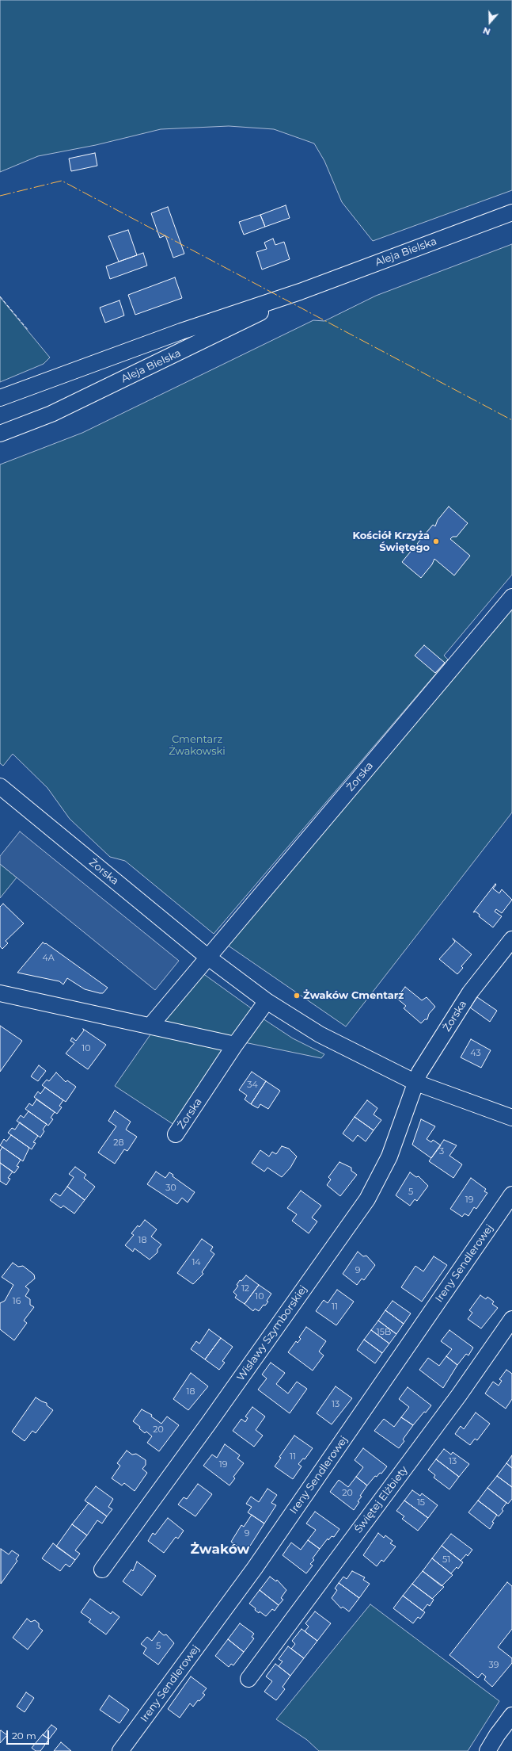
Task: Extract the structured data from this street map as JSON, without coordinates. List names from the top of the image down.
{
  "streets": {
    "street": [
      "Aleja Bielska",
      "Żorska",
      "Ireny Sendlerowej",
      "Wisławy Szymborskiej",
      "Świętej Elżbiety"
    ]
  },
  "crossings": [
    ["Żorska", "Wisławy Szymborskiej"]
  ],
  "districts": ["Żwaków"],
  "parks": ["Cmentarz Żwakowski"],
  "places": ["Kościół Krzyża Świętego", "Żwaków Cmentarz"],
  "house_numbers": [
    "4A",
    "10",
    "43",
    "34",
    "28",
    "3",
    "30",
    "5",
    "19",
    "18",
    "14",
    "9",
    "12",
    "10",
    "16",
    "11",
    "15B",
    "18",
    "13",
    "20",
    "11",
    "13",
    "19",
    "20",
    "15",
    "9",
    "51",
    "5",
    "39"
  ],
  "scale_bar": "20 m",
  "north": "bottom"
}
